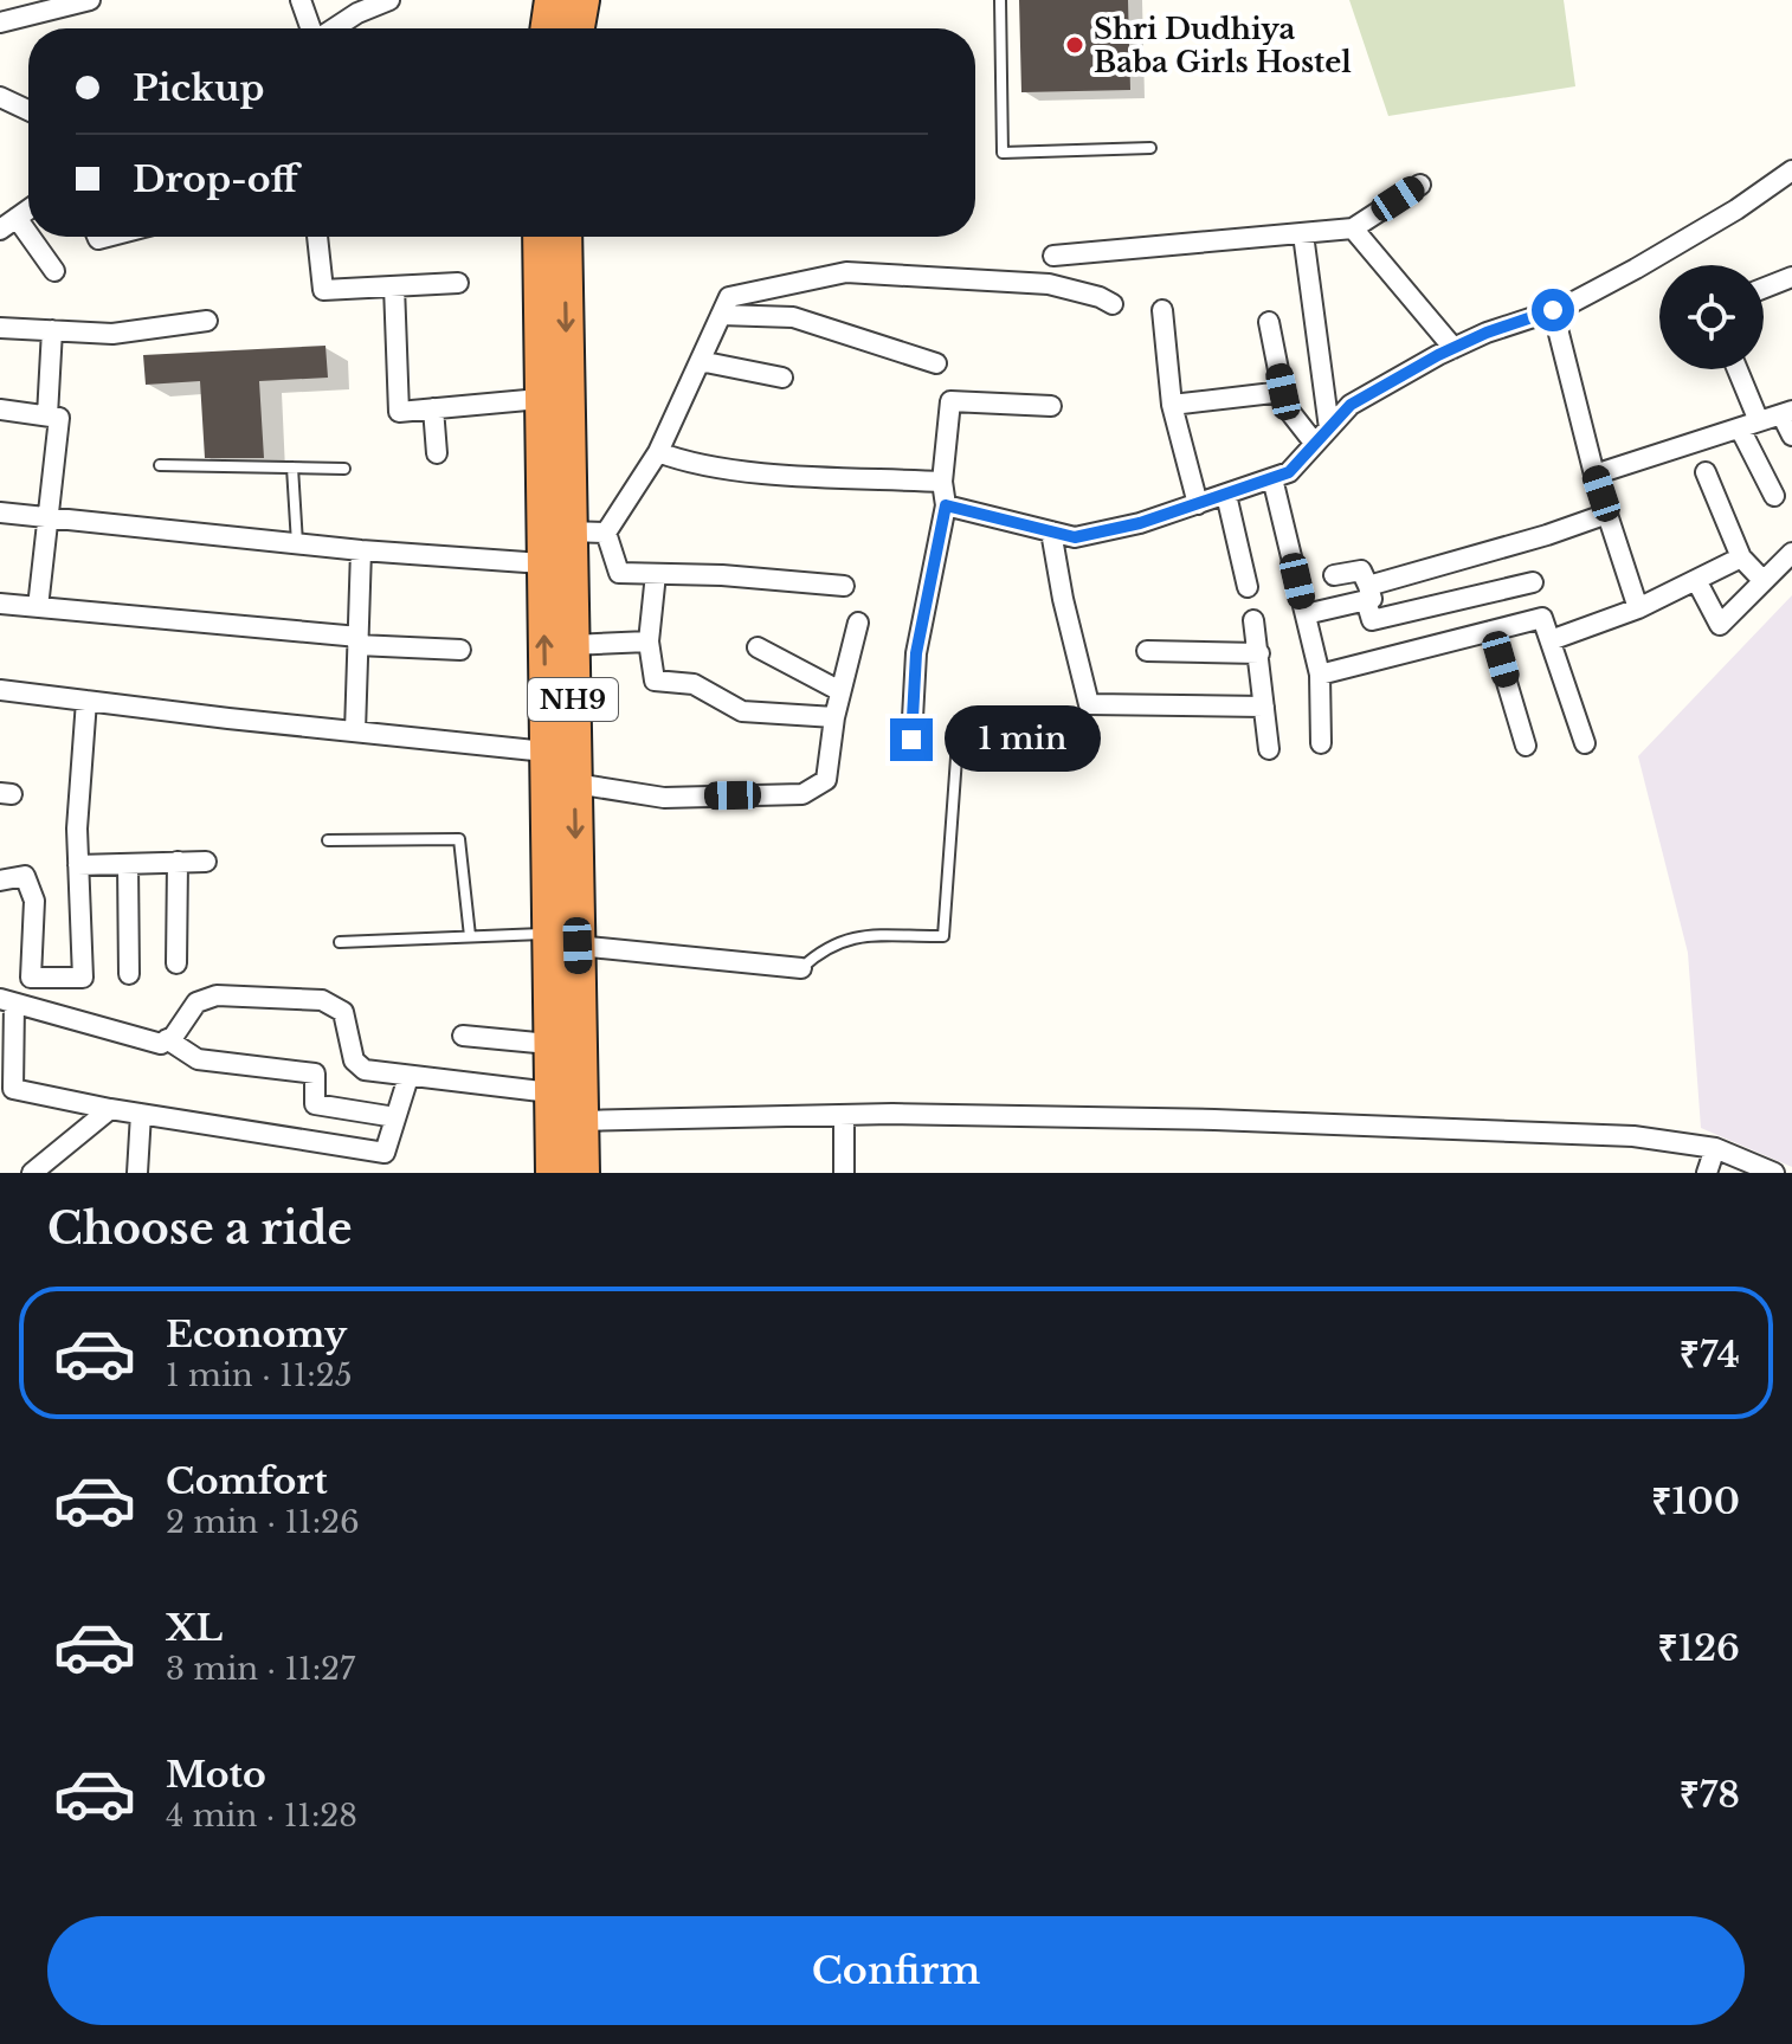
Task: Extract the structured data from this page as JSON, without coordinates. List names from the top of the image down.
{
  "streets": {
    "highway": ["NH9"]
  },
  "places": ["Shri Dudhiya Baba Girls Hostel"],
  "page": {
    "banner": ["Pickup", "Drop-off"],
    "bubble": "1 min",
    "heading": "Choose a ride",
    "list": [
      {
        "name": "Economy",
        "note": "1 min · 11:25",
        "value": "₹74"
      },
      {
        "name": "Comfort",
        "note": "2 min · 11:26",
        "value": "₹100"
      },
      {
        "name": "XL",
        "note": "3 min · 11:27",
        "value": "₹126"
      },
      {
        "name": "Moto",
        "note": "4 min · 11:28",
        "value": "₹78"
      }
    ],
    "buttons": "Confirm"
  }
}
